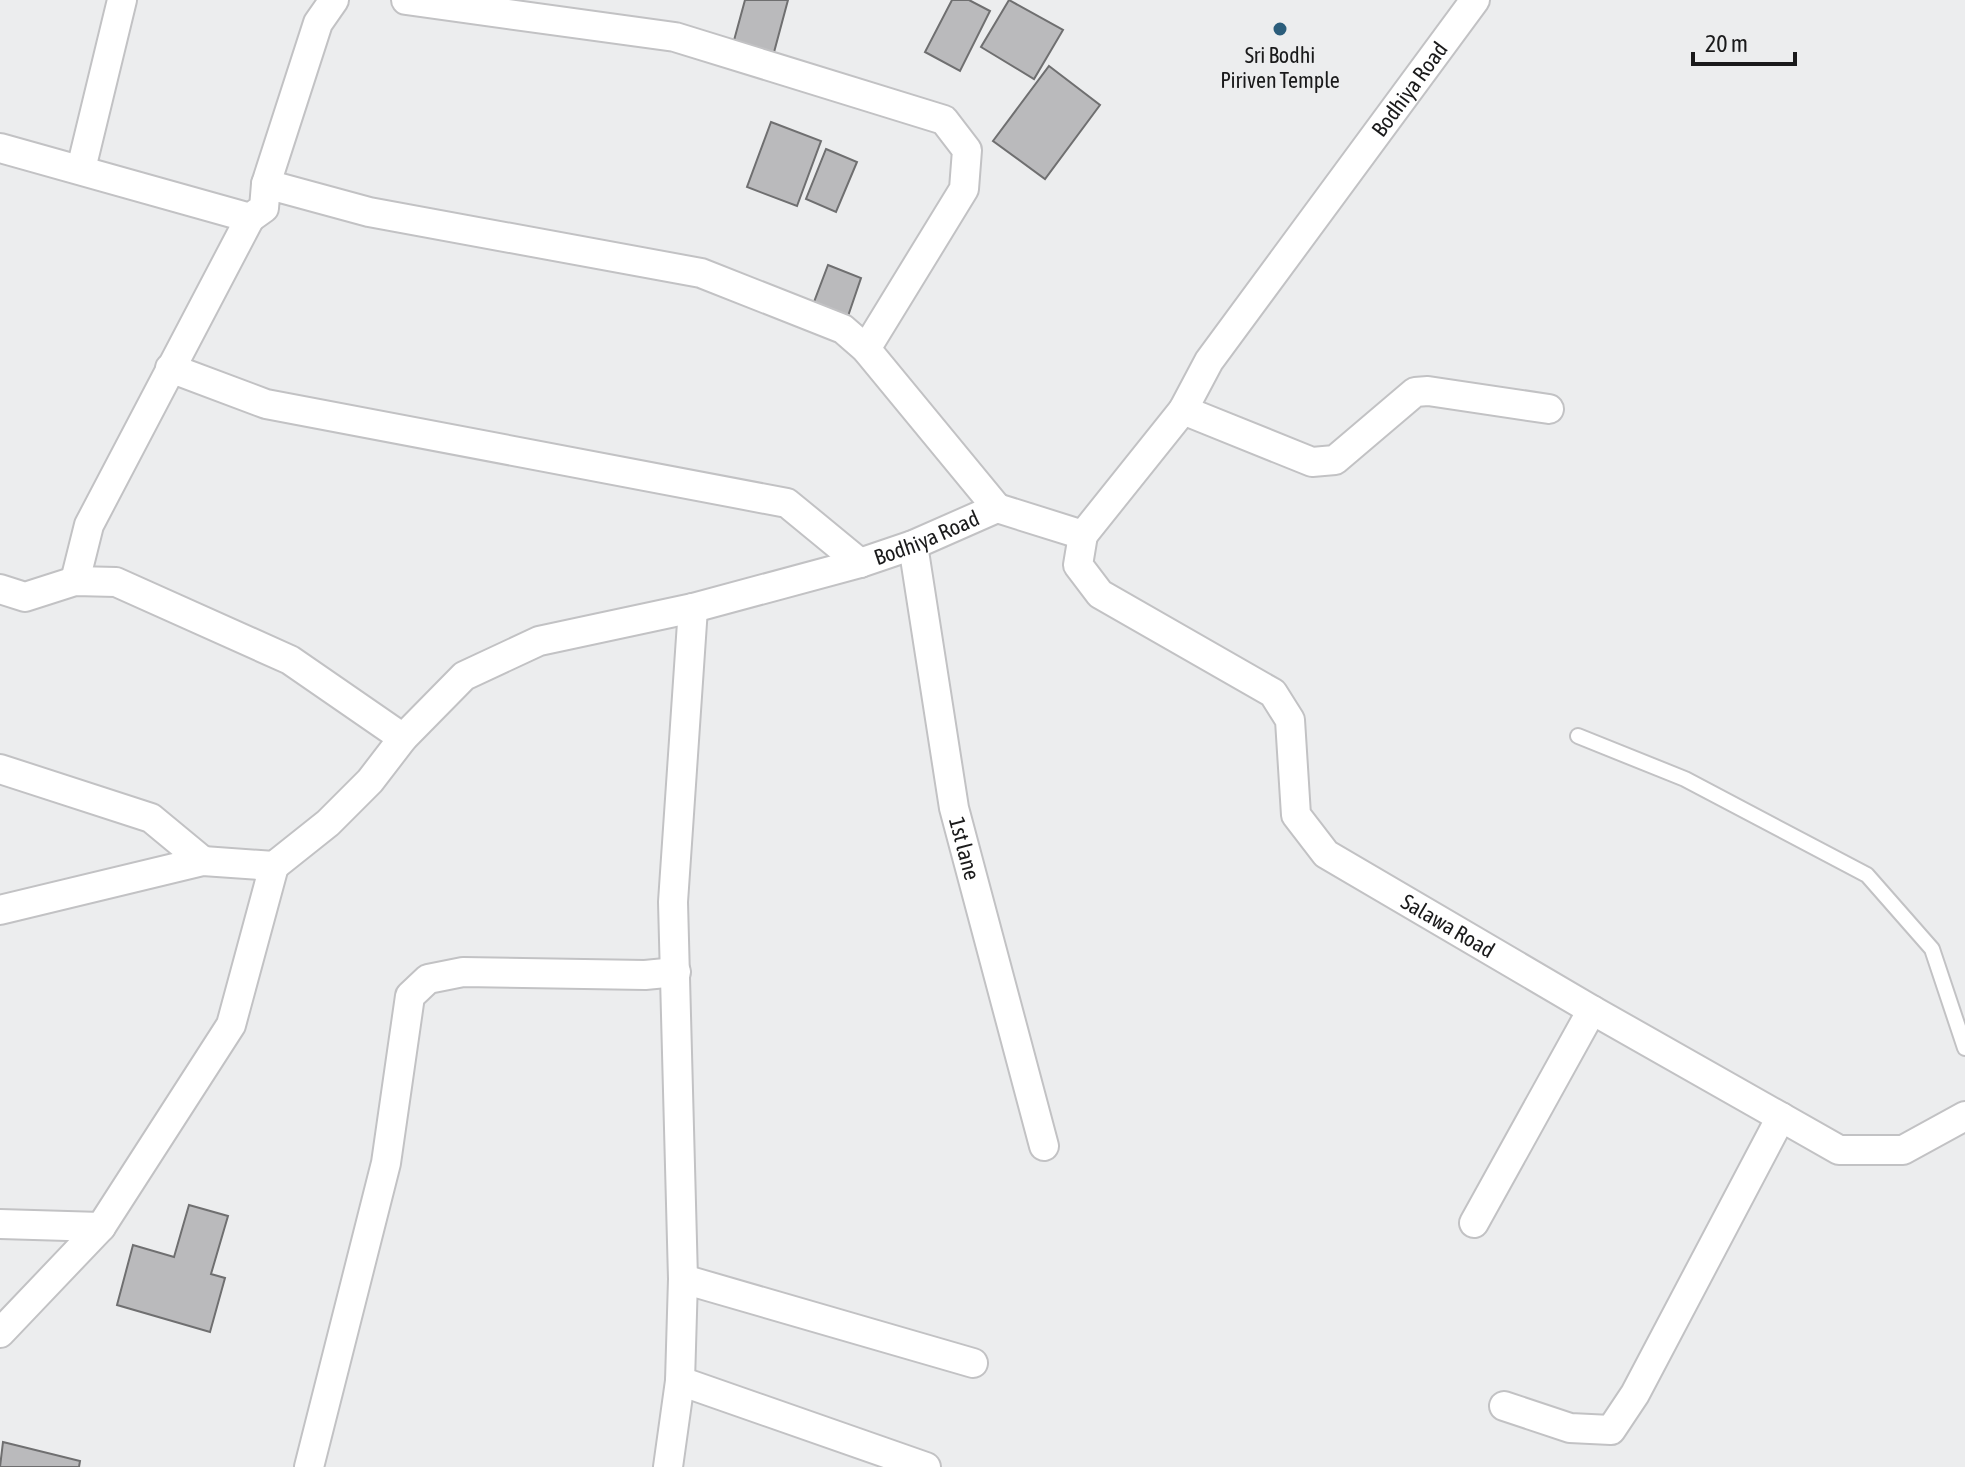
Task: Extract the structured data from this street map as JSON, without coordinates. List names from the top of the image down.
{
  "streets": {
    "street": ["Bodhiya Road", "1st lane", "Salawa Road"]
  },
  "crossings": [
    ["Bodhiya Road", "1st lane"],
    ["Bodhiya Road", "Salawa Road"]
  ],
  "places": ["Sri Bodhi Piriven Temple"],
  "scale_bar": "20 m"
}
